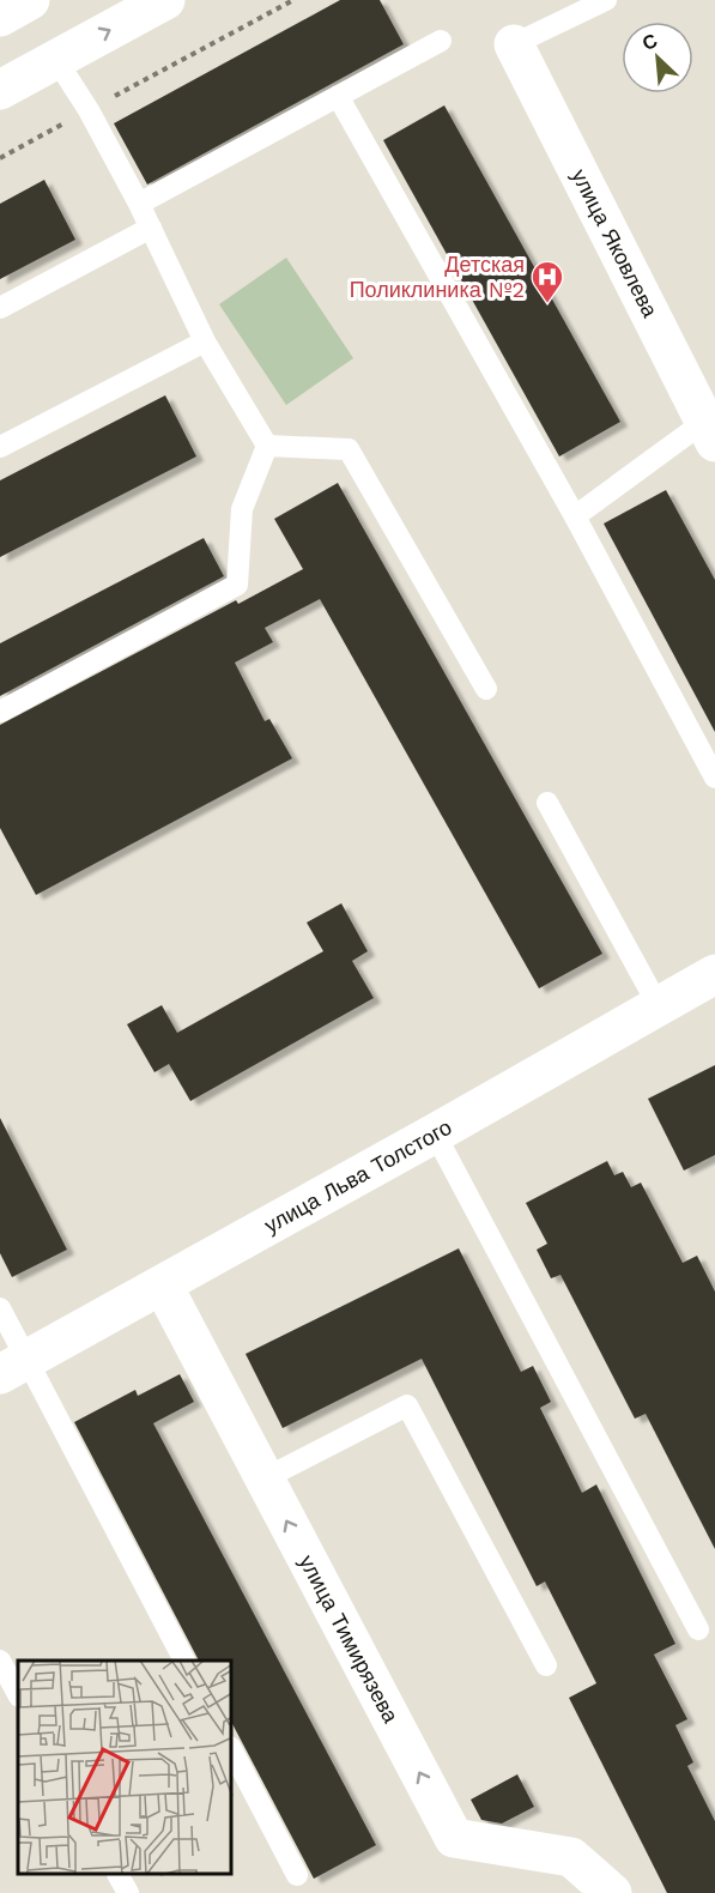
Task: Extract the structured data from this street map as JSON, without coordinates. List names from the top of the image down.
{
  "streets": {
    "street": ["улица Яковлева", "улица Льва Толстого", "улица Тимирязева"]
  },
  "crossings": [
    ["улица Льва Толстого", "улица Тимирязева"]
  ],
  "one_way": ["улица Тимирязева"],
  "places": {
    "hospital": ["Детская Поликлиника №2"]
  },
  "north": "top left"
}
